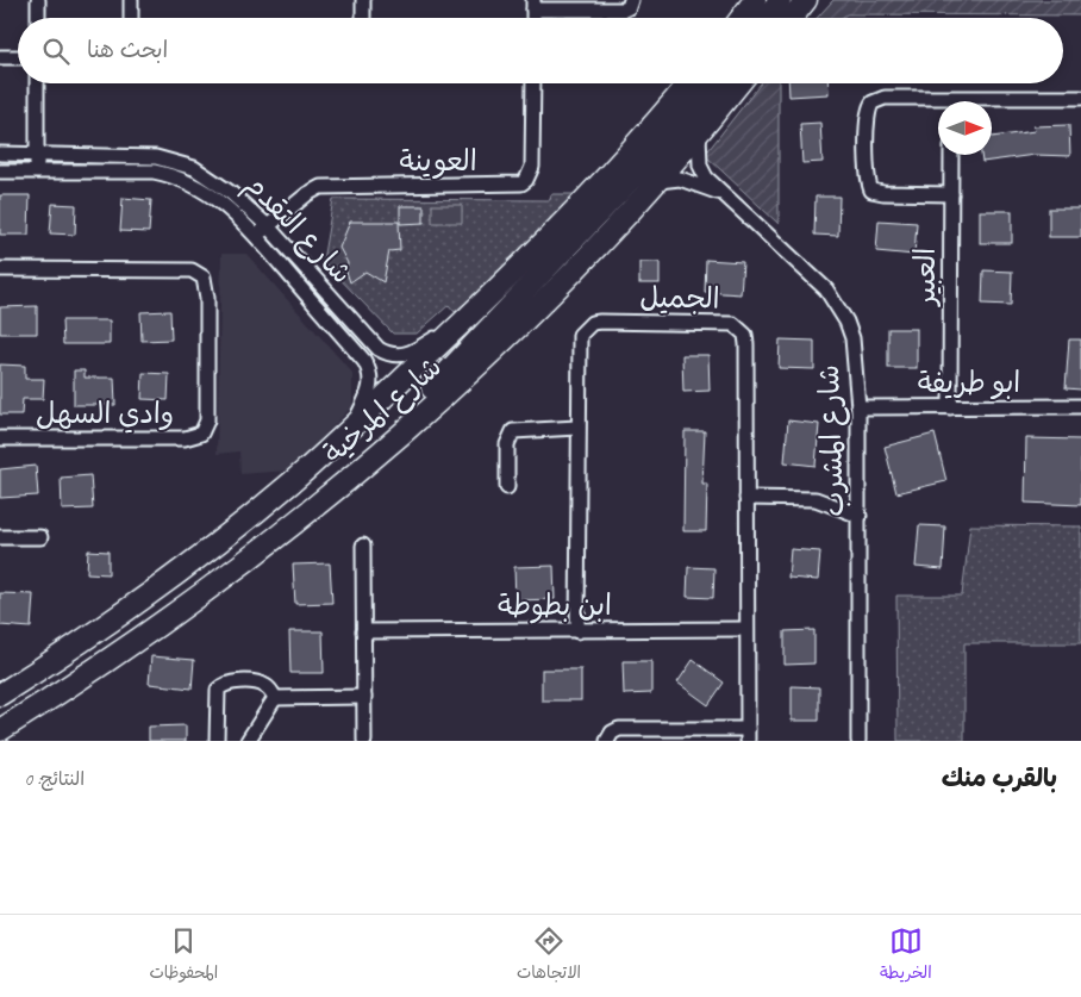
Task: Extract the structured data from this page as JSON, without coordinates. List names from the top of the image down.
{
  "streets": {
    "highway": ["شارع المرخية"],
    "street": [
      "العوينة",
      "شارع التقدم",
      "العبير",
      "الجميل",
      "ابو طريفة",
      "وادي السهل",
      "شارع المشرب",
      "ابن بطوطة"
    ]
  },
  "crossings": [
    ["العوينة", "شارع التقدم"],
    ["شارع التقدم", "شارع المرخية"],
    ["العبير", "ابو طريفة"],
    ["الجميل", "ابن بطوطة"],
    ["ابو طريفة", "شارع المشرب"],
    ["شارع المرخية", "شارع المشرب"]
  ],
  "north": "right",
  "page": {
    "search": "ابحث هنا",
    "heading": ["بالقرب منك", "النتائج: 0"],
    "nav": ["الخريطة", "الاتجاهات", "المحفوظات"]
  }
}
